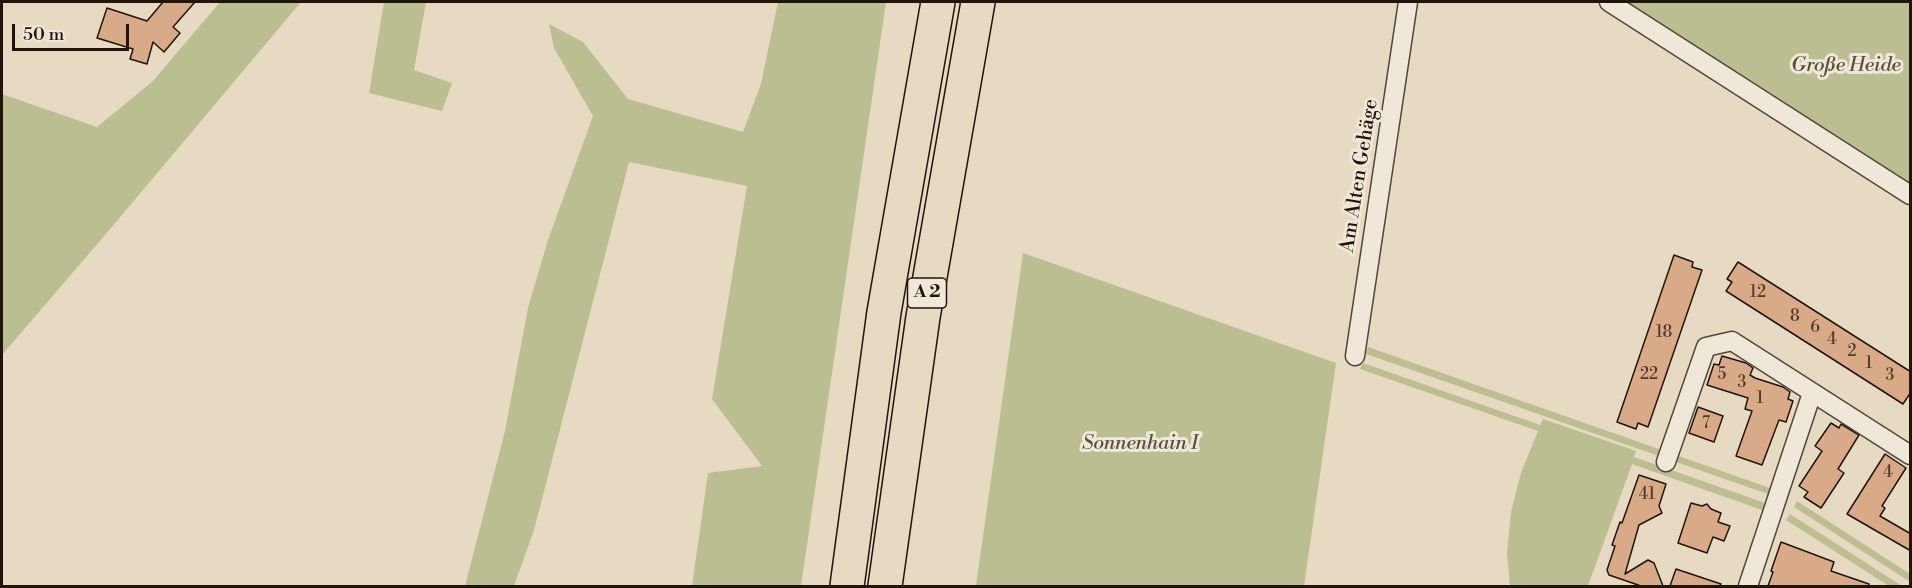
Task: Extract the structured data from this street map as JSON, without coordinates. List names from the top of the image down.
{
  "streets": {
    "highway": ["A 2"],
    "street": ["Am Alten Gehäge"]
  },
  "parks": ["Große Heide", "Sonnenhain I"],
  "house_numbers": [
    "12",
    "8",
    "6",
    "18",
    "4",
    "2",
    "1",
    "22",
    "5",
    "3",
    "3",
    "1",
    "7",
    "4",
    "41"
  ],
  "scale_bar": "50 m"
}
